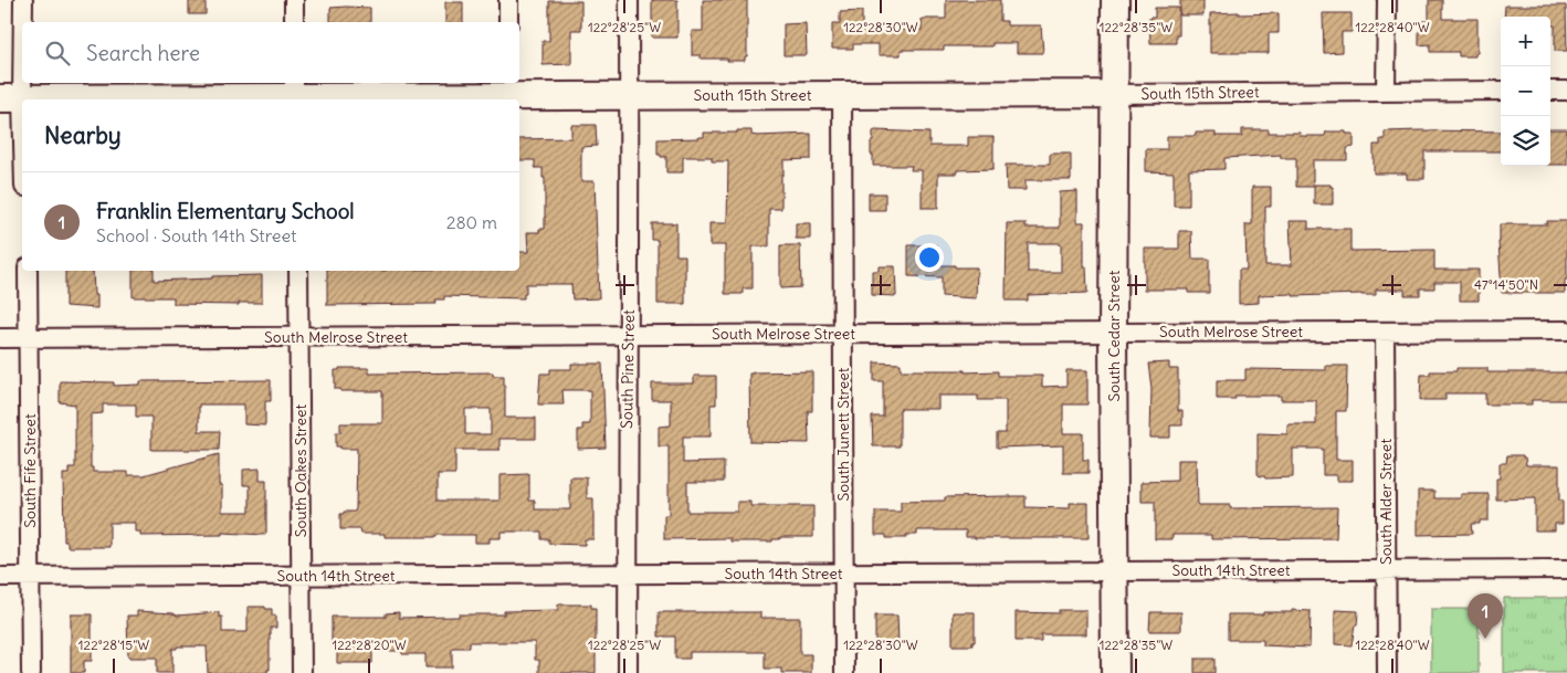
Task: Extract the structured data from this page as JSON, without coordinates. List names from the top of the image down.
{
  "streets": {
    "street": [
      "South 15th Street",
      "South Melrose Street",
      "South Cedar Street",
      "South Pine Street",
      "South Junett Street",
      "South Fife Street",
      "South Oakes Street",
      "South Alder Street",
      "South 14th Street"
    ]
  },
  "crossings": [
    ["South 15th Street", "South Cedar Street"],
    ["South 15th Street", "South Pine Street"],
    ["South 15th Street", "South Junett Street"],
    ["South Melrose Street", "South Cedar Street"],
    ["South Melrose Street", "South Pine Street"],
    ["South Melrose Street", "South Junett Street"],
    ["South Melrose Street", "South Fife Street"],
    ["South Melrose Street", "South Oakes Street"],
    ["South Melrose Street", "South Alder Street"],
    ["South Cedar Street", "South 14th Street"],
    ["South Pine Street", "South 14th Street"],
    ["South Junett Street", "South 14th Street"],
    ["South Fife Street", "South 14th Street"],
    ["South Oakes Street", "South 14th Street"],
    ["South Alder Street", "South 14th Street"]
  ],
  "page": {
    "map_buttons": ["+", "−"],
    "search": "Search here",
    "heading": "Nearby",
    "list": [
      {
        "mark": "1",
        "name": "Franklin Elementary School",
        "note": "School · South 14th Street",
        "value": "280 m"
      }
    ],
    "pins": "1"
  },
  "coordinates": [
    "122°28'25\"W",
    "122°28'30\"W",
    "122°28'35\"W",
    "122°28'40\"W",
    "47°14'50\"N",
    "122°28'15\"W",
    "122°28'20\"W"
  ]
}
